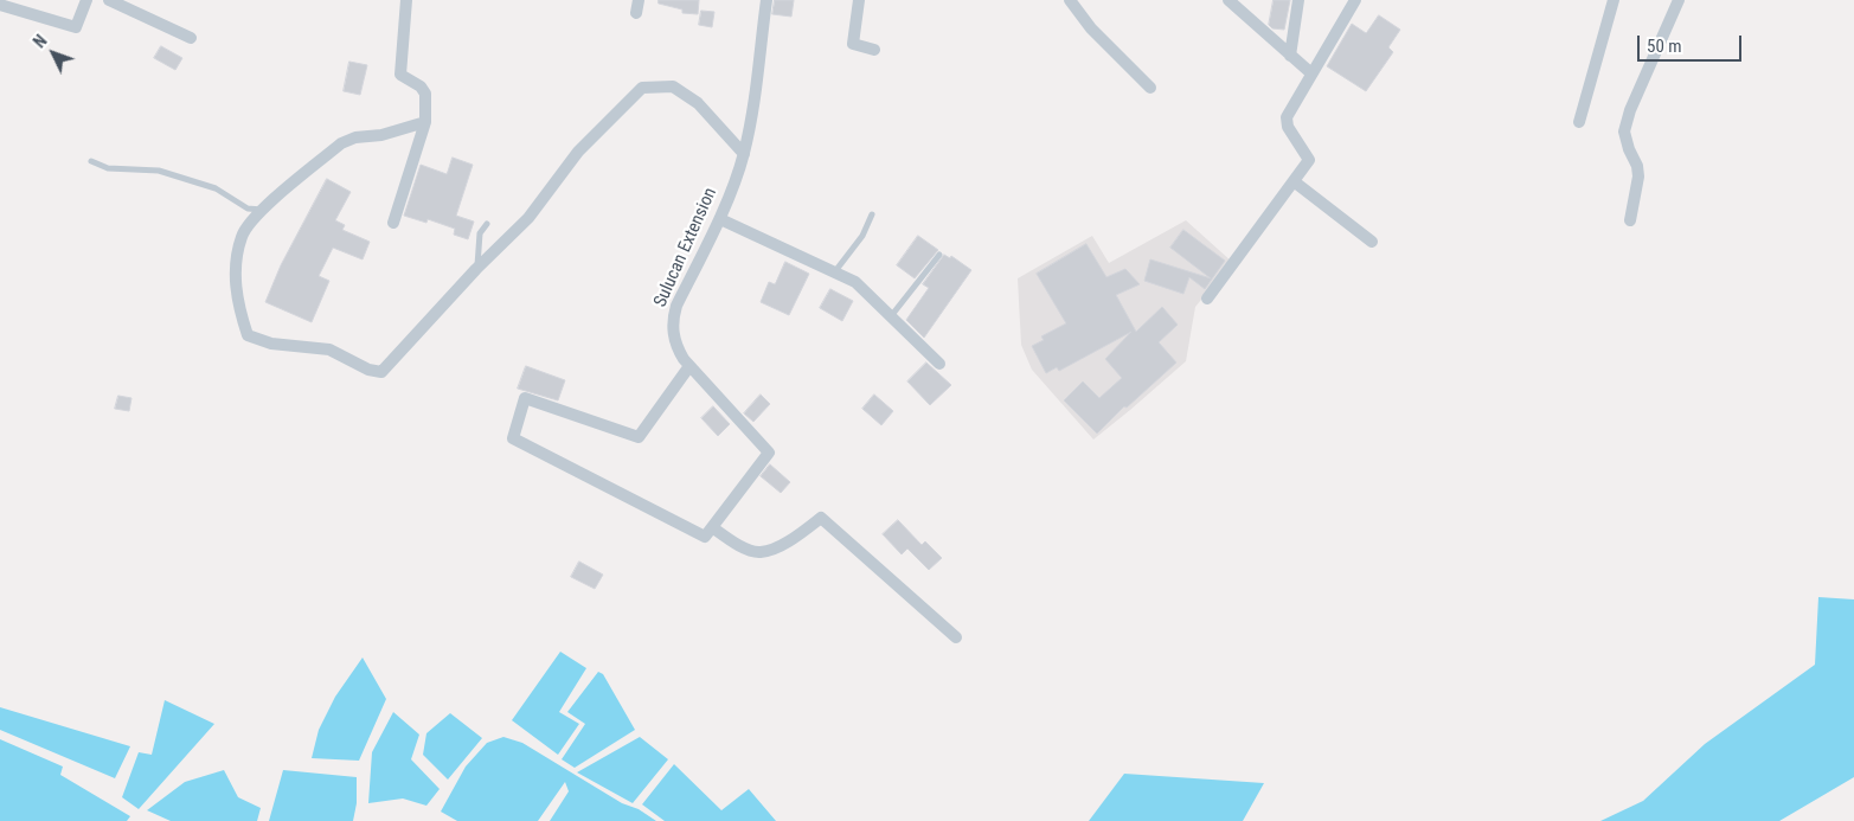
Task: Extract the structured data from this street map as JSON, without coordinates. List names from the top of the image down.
{
  "streets": {
    "street": ["Sulucan Extension"]
  },
  "scale_bar": "50 m",
  "north": "top left"
}
